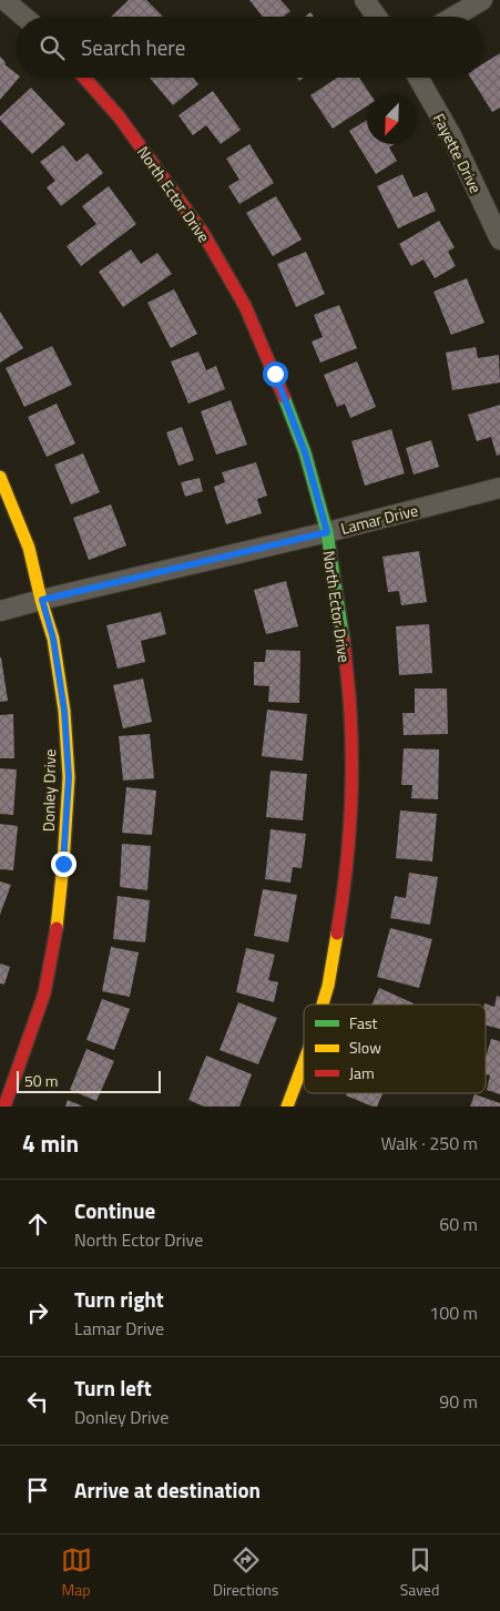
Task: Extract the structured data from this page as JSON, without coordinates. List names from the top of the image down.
{
  "streets": {
    "street": [
      "Fayette Drive",
      "North Ector Drive",
      "Lamar Drive",
      "Donley Drive"
    ]
  },
  "crossings": [
    ["North Ector Drive", "Lamar Drive"],
    ["Lamar Drive", "Donley Drive"]
  ],
  "legend": ["Fast", "Slow", "Jam"],
  "scale_bar": "50 m",
  "north": "bottom left",
  "page": {
    "search": "Search here",
    "scale": "50 m",
    "heading": ["4 min", "Walk · 250 m"],
    "list": [
      ["Continue", "North Ector Drive", "60 m"],
      ["Turn right", "Lamar Drive", "100 m"],
      ["Turn left", "Donley Drive", "90 m"],
      "Arrive at destination"
    ],
    "nav": ["Map", "Directions", "Saved"]
  }
}
